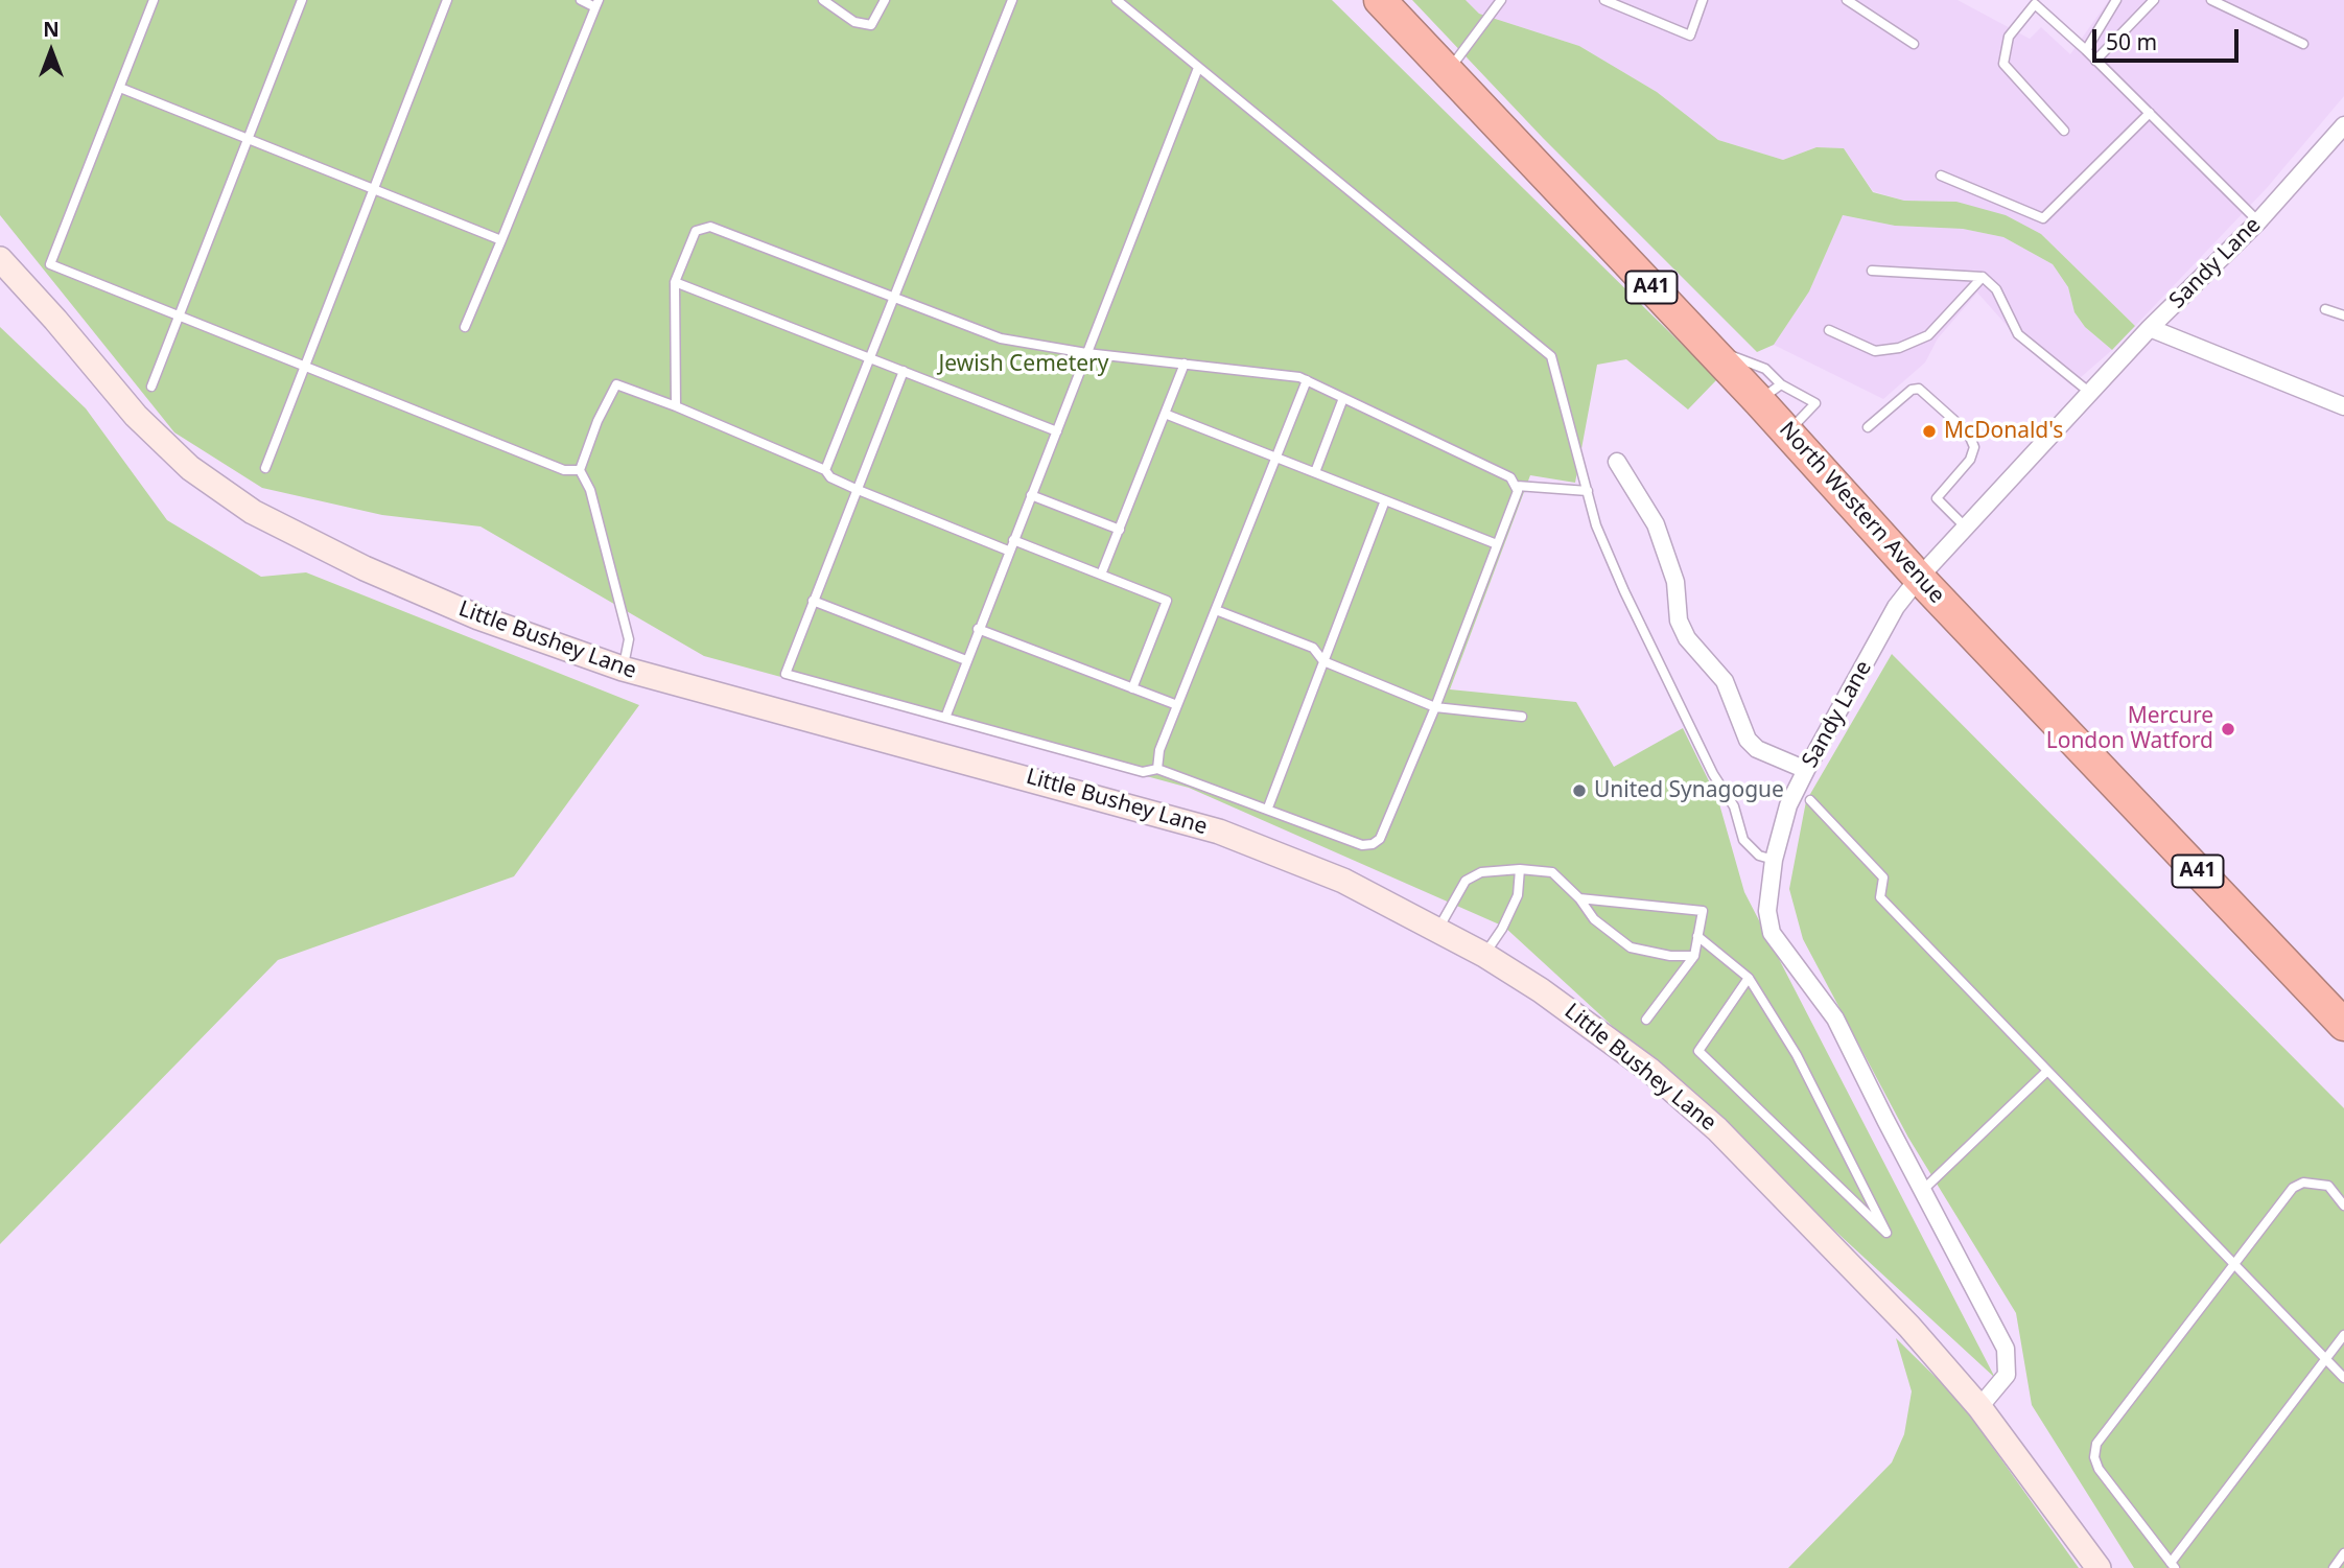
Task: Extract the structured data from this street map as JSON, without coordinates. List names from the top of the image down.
{
  "streets": {
    "highway": ["A41", "North Western Avenue"],
    "street": ["Sandy Lane", "Little Bushey Lane"]
  },
  "crossings": [
    ["Sandy Lane", "North Western Avenue"],
    ["Sandy Lane", "Little Bushey Lane"]
  ],
  "parks": ["Jewish Cemetery"],
  "places": ["McDonald's", "Mercure London Watford", "United Synagogue"],
  "scale_bar": "50 m",
  "north": "top"
}
